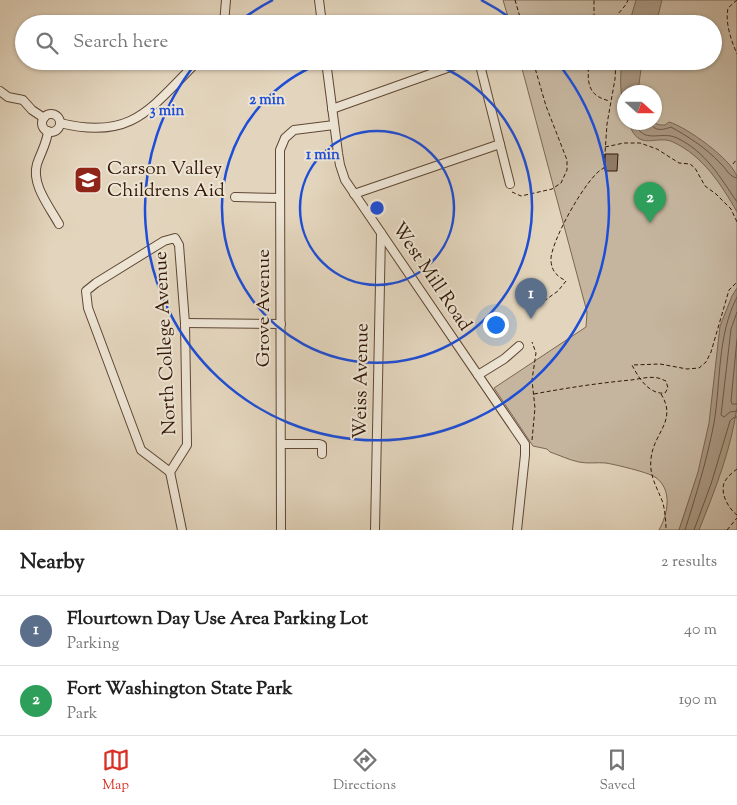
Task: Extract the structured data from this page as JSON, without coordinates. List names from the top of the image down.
{
  "streets": {
    "street": [
      "West Mill Road",
      "Grove Avenue",
      "North College Avenue",
      "Weiss Avenue"
    ]
  },
  "crossings": [
    ["West Mill Road", "Grove Avenue"],
    ["West Mill Road", "Weiss Avenue"]
  ],
  "places": {
    "school or university": ["Carson Valley Childrens Aid"]
  },
  "north": "right",
  "page": {
    "search": "Search here",
    "pins": ["2", "1"],
    "heading": ["Nearby", "2 results"],
    "list": [
      {
        "mark": "1",
        "name": "Flourtown Day Use Area Parking Lot",
        "note": "Parking",
        "value": "40 m"
      },
      {
        "mark": "2",
        "name": "Fort Washington State Park",
        "note": "Park",
        "value": "190 m"
      }
    ],
    "nav": ["Map", "Directions", "Saved"]
  },
  "rings": ["2 min", "3 min", "1 min"]
}
